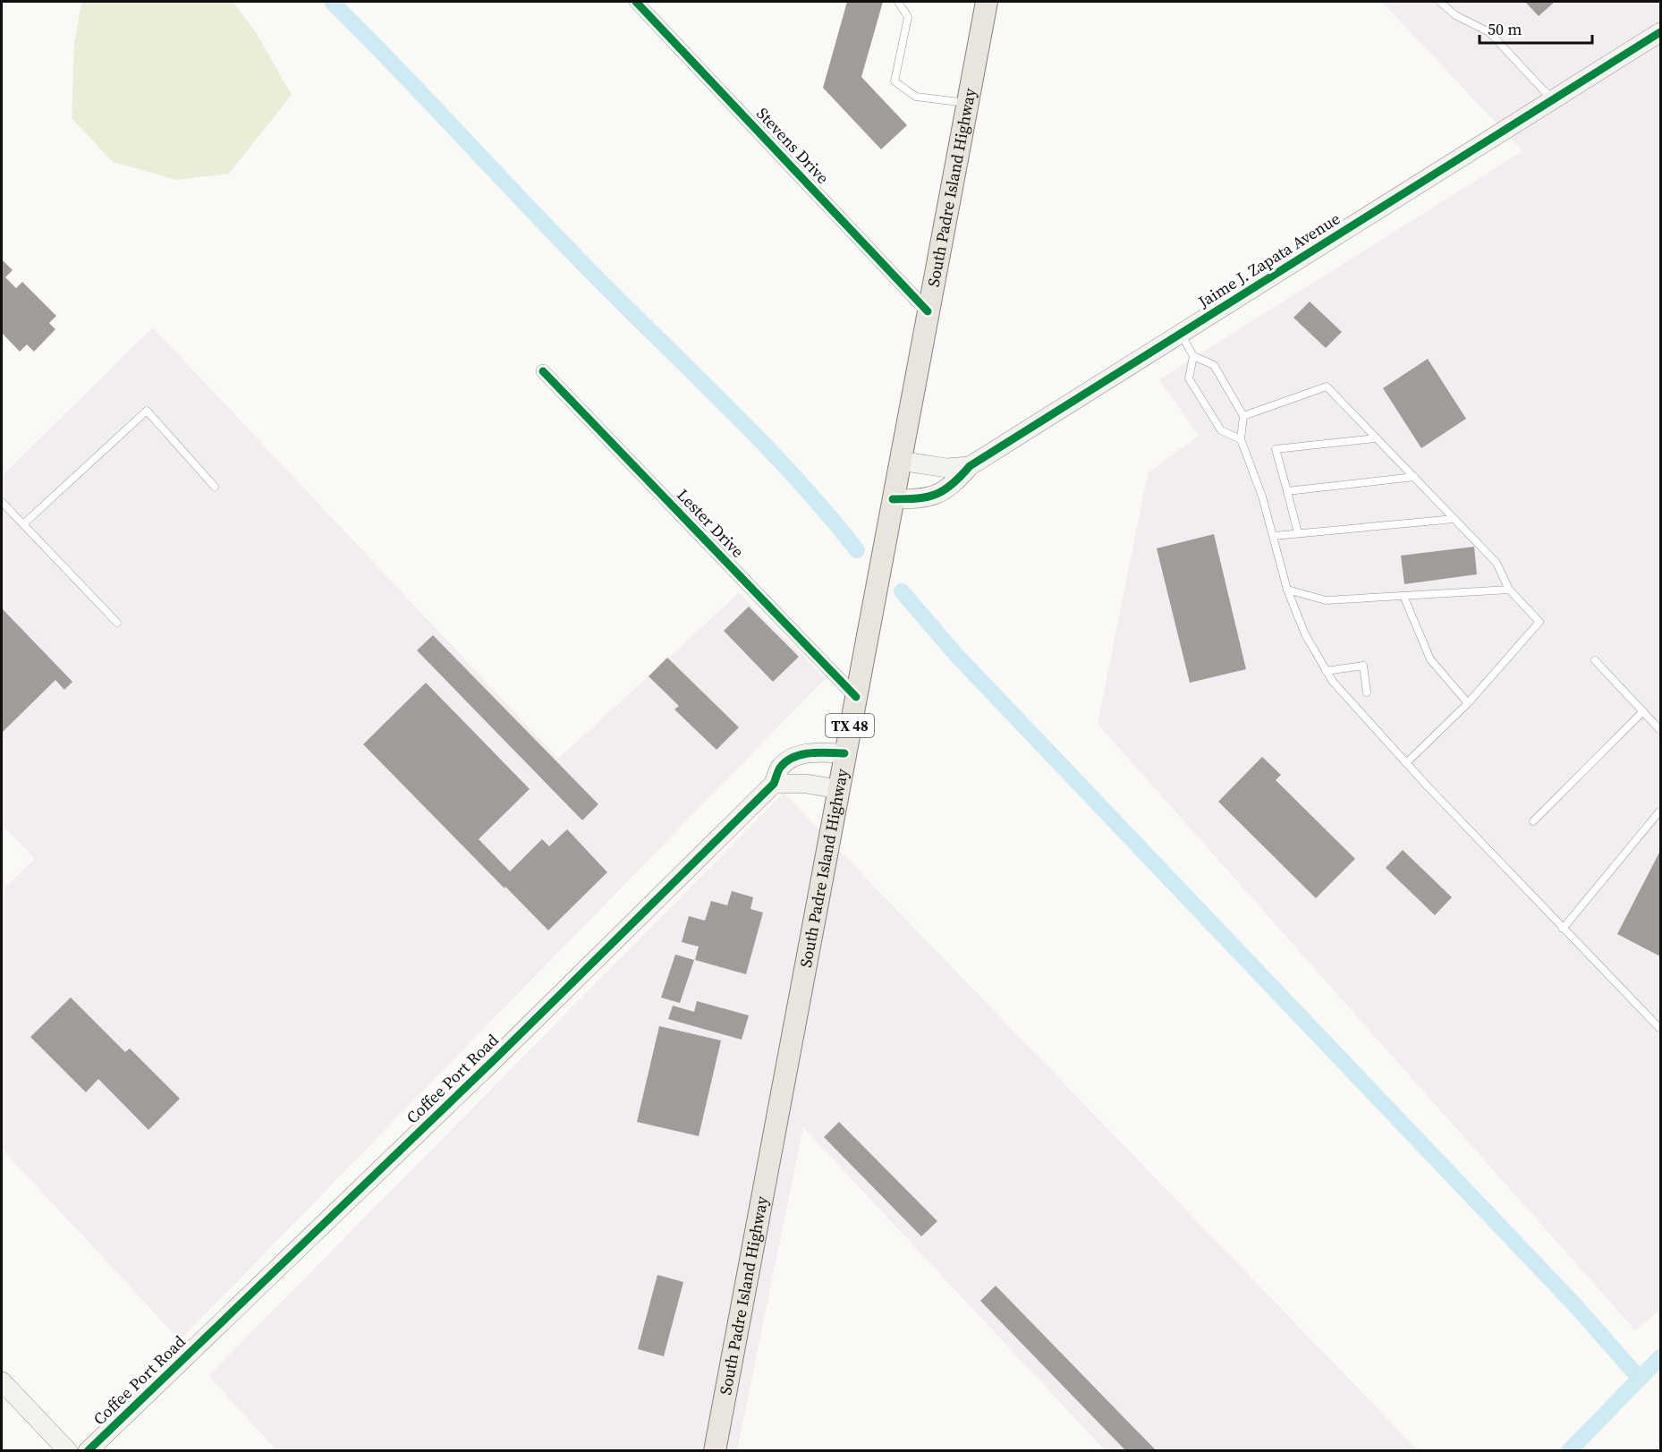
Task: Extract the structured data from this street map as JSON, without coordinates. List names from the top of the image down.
{
  "streets": {
    "main road": ["South Padre Island Highway", "TX 48"],
    "street": [
      "Stevens Drive",
      "Jaime J. Zapata Avenue",
      "Lester Drive",
      "Coffee Port Road"
    ]
  },
  "crossings": [
    ["Stevens Drive", "South Padre Island Highway"],
    ["South Padre Island Highway", "Jaime J. Zapata Avenue"],
    ["South Padre Island Highway", "Lester Drive"],
    ["South Padre Island Highway", "Coffee Port Road"]
  ],
  "scale_bar": "50 m"
}
